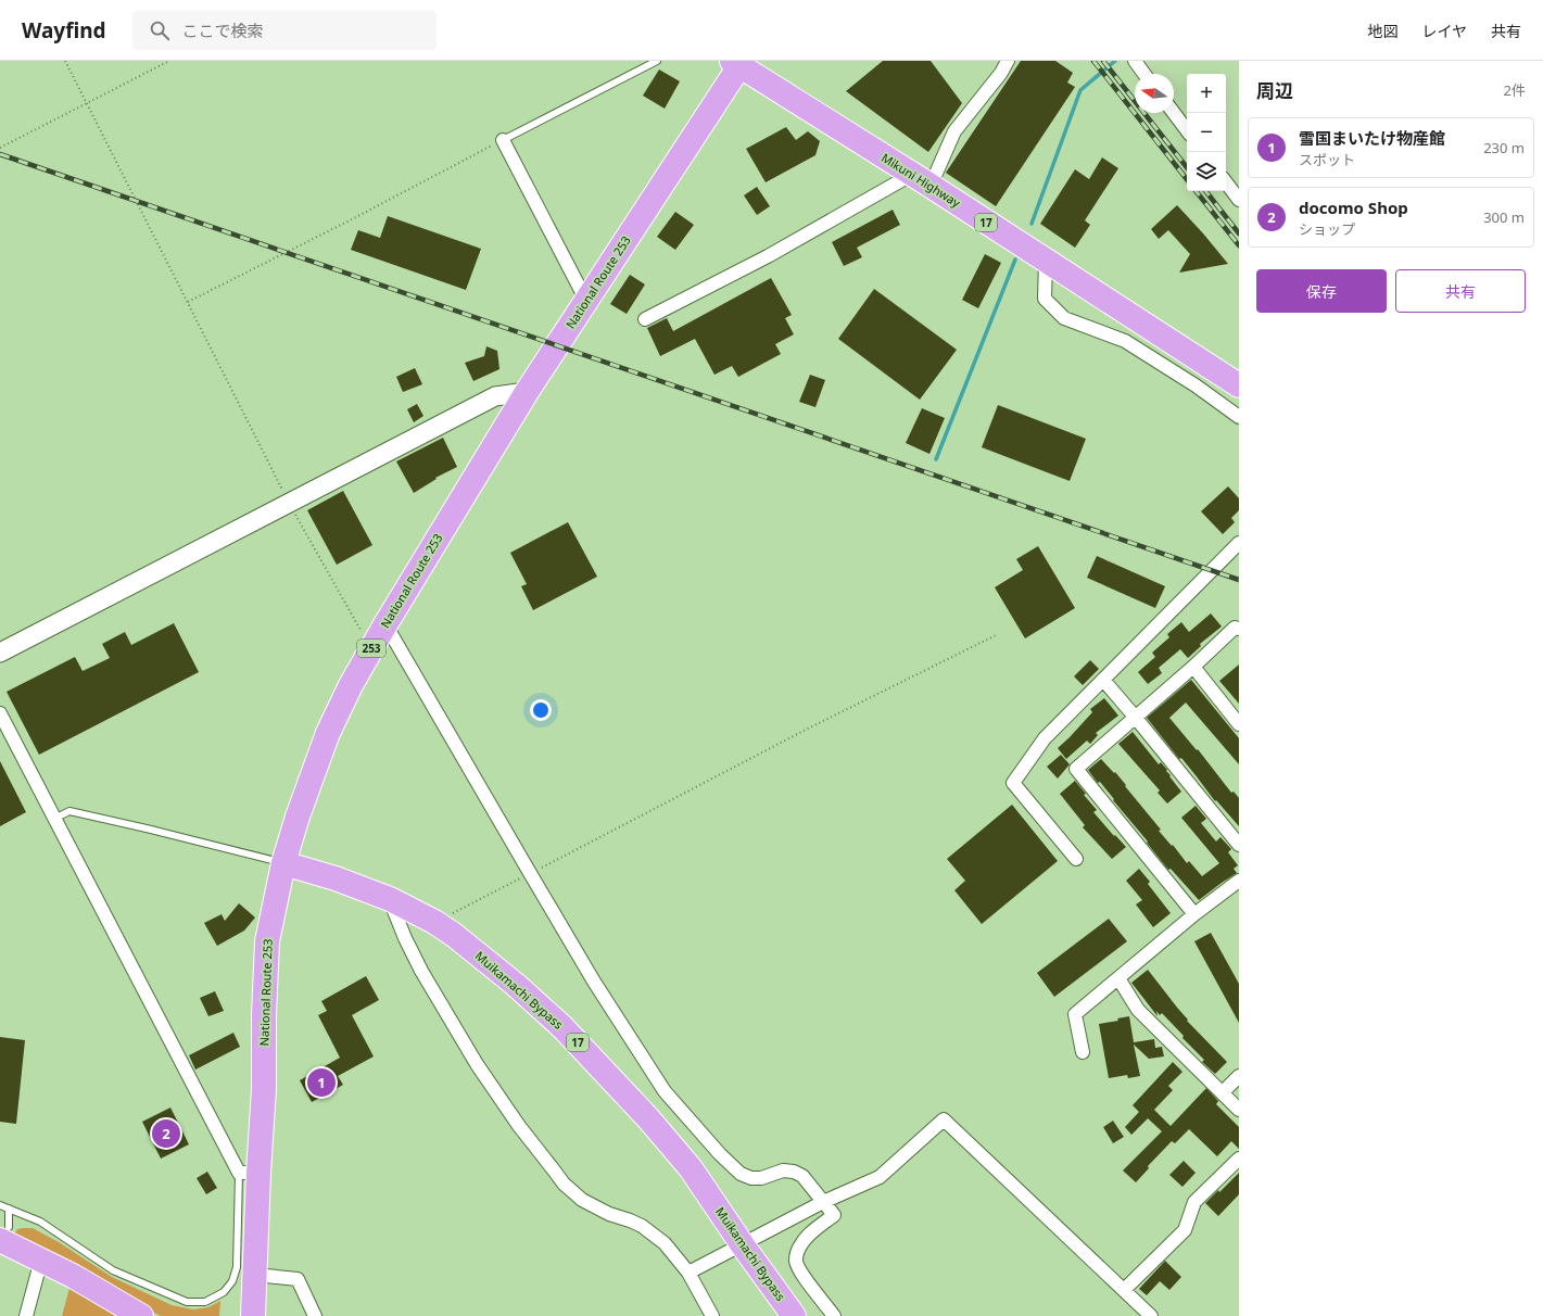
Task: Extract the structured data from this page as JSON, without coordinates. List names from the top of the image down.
{
  "streets": {
    "highway": [
      "Mikuni Highway",
      "17",
      "National Route 253",
      "253",
      "Muikamachi Bypass"
    ]
  },
  "crossings": [
    ["Mikuni Highway", "National Route 253"],
    ["National Route 253", "Muikamachi Bypass"]
  ],
  "north": "left",
  "page": {
    "header": "Wayfind",
    "search": "ここで検索",
    "nav": ["地図", "レイヤ", "共有"],
    "heading": ["周辺", "2件"],
    "map_buttons": ["+", "−"],
    "list": [
      {
        "mark": "1",
        "name": "雪国まいたけ物産館",
        "note": "スポット",
        "value": "230 m"
      },
      {
        "mark": "2",
        "name": "docomo Shop",
        "note": "ショップ",
        "value": "300 m"
      }
    ],
    "buttons": ["保存", "共有"],
    "pins": ["1", "2"]
  }
}
